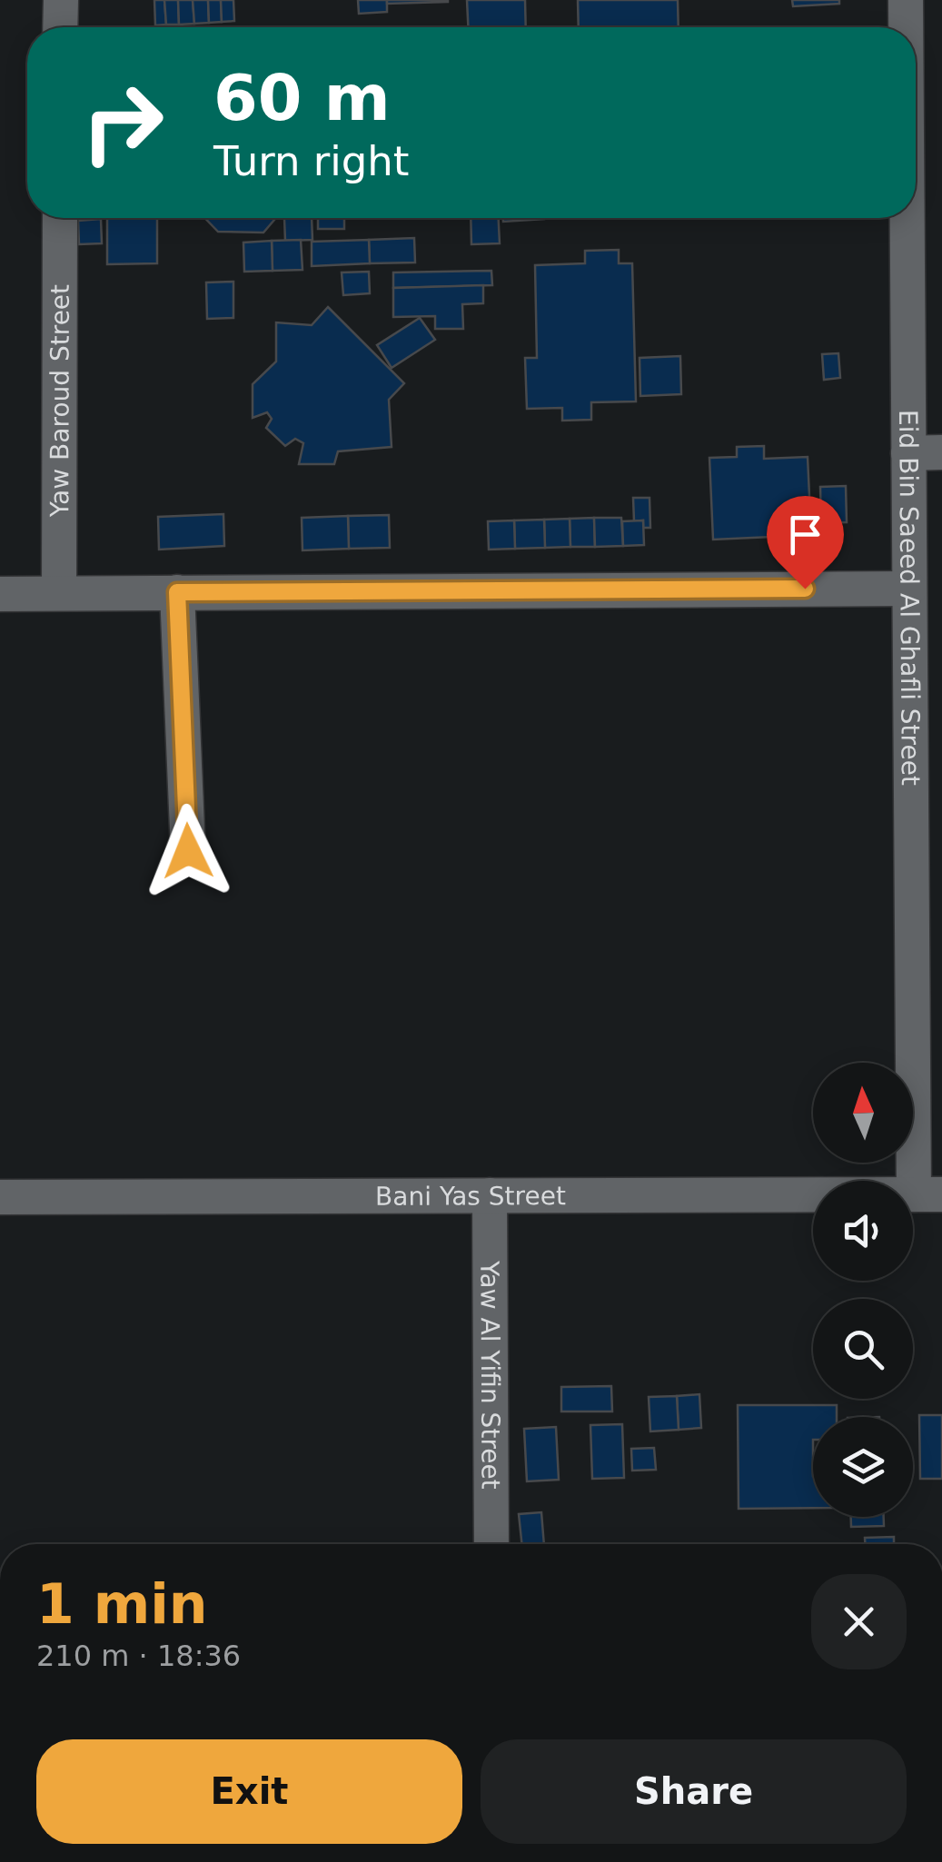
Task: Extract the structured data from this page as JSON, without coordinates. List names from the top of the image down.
{
  "streets": {
    "street": [
      "Yaw Baroud Street",
      "Eid Bin Saeed Al Ghafli Street",
      "Bani Yas Street",
      "Yaw Al Yifin Street"
    ]
  },
  "crossings": [
    ["Eid Bin Saeed Al Ghafli Street", "Bani Yas Street"],
    ["Bani Yas Street", "Yaw Al Yifin Street"]
  ],
  "north": "top",
  "page": {
    "turn": ["60 m", "Turn right"],
    "heading": ["1 min", "210 m · 18:36"],
    "buttons": ["Exit", "Share"]
  }
}
